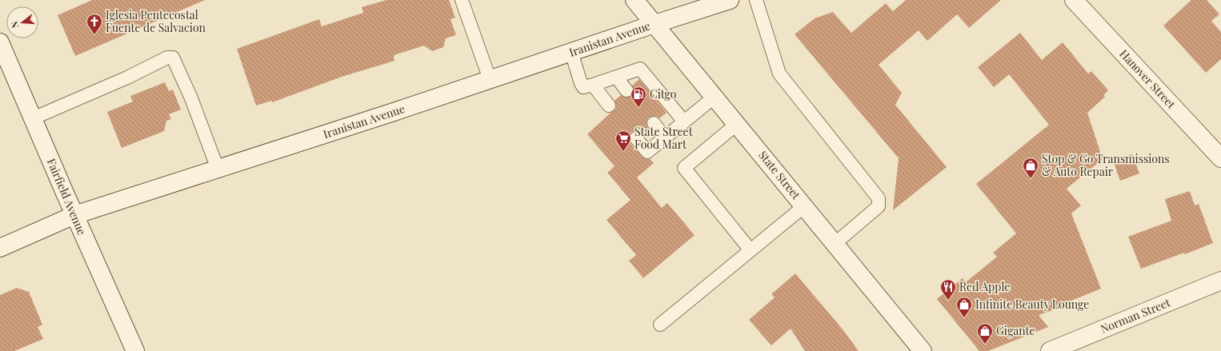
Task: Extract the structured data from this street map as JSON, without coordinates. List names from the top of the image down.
{
  "streets": {
    "street": [
      "Iranistan Avenue",
      "Hanover Street",
      "State Street",
      "Fairfield Avenue",
      "Norman Street"
    ]
  },
  "crossings": [
    ["Iranistan Avenue", "State Street"],
    ["Iranistan Avenue", "Fairfield Avenue"]
  ],
  "places": {
    "church": ["Iglesia Pentecostal Fuente de Salvacion"],
    "fuel station": ["Citgo"],
    "supermarket": ["State Street Food Mart"],
    "shop": ["Stop & Go Transmissions & Auto Repair", "Infinite Beauty Lounge", "Gigante"],
    "restaurant": ["Red Apple"]
  },
  "north": "left"
}
